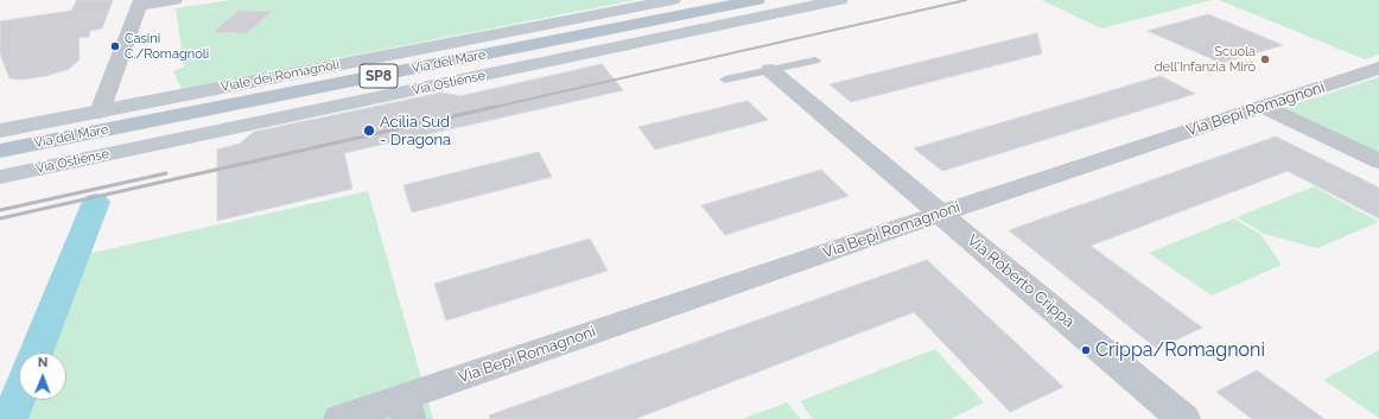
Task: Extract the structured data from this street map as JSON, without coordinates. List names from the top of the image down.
{
  "streets": {
    "main road": [
      "Via del Mare",
      "Viale dei Romagnoli",
      "SP8",
      "Via Ostiense"
    ],
    "street": ["Via Bepi Romagnoni", "Via Roberto Crippa"]
  },
  "crossings": [
    ["Via Bepi Romagnoni", "Via Roberto Crippa"]
  ],
  "places": [
    "Casini C./Romagnoli",
    "Scuola dell'Infanzia Mirò",
    "Acilia Sud - Dragona",
    "Crippa/Romagnoni"
  ],
  "north": "top"
}
